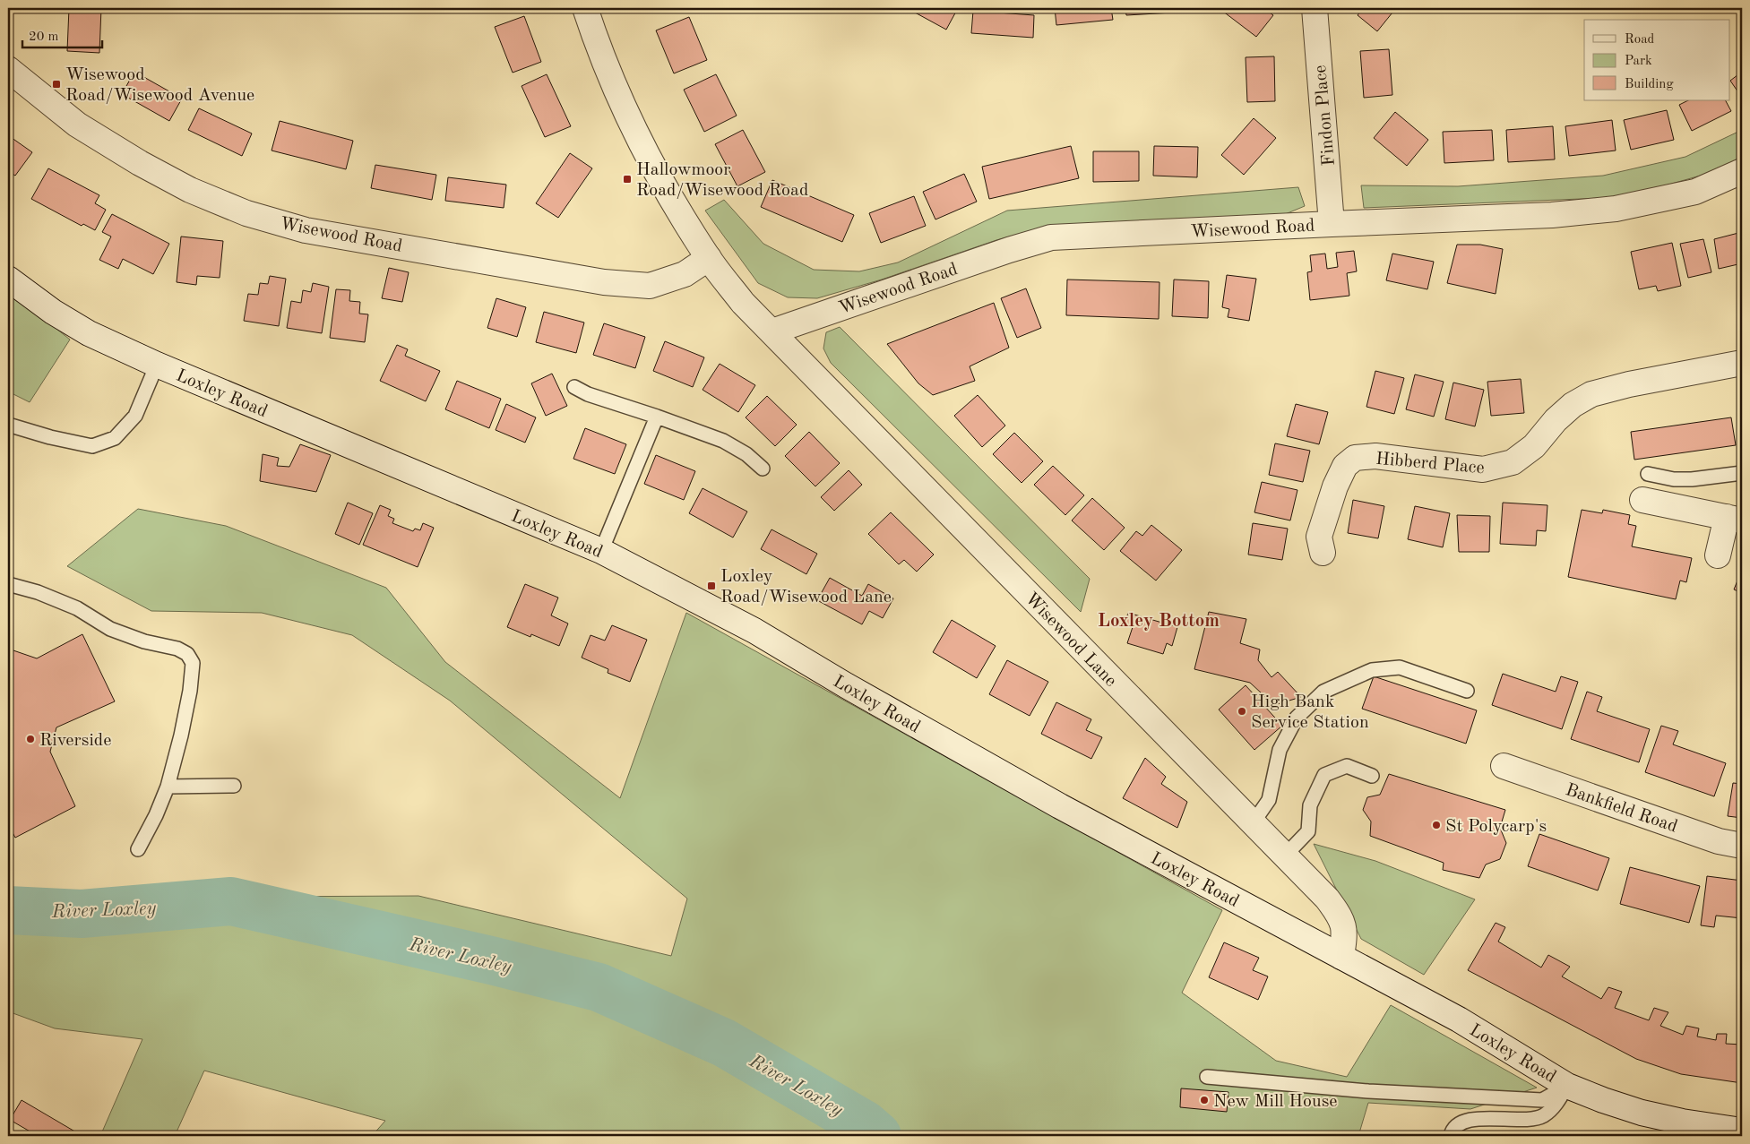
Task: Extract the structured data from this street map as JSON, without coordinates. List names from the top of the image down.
{
  "streets": {
    "street": [
      "Findon Place",
      "Wisewood Road",
      "Loxley Road",
      "Hibberd Place",
      "Wisewood Lane",
      "Bankfield Road"
    ]
  },
  "crossings": [
    ["Findon Place", "Wisewood Road"],
    ["Wisewood Road", "Wisewood Lane"],
    ["Loxley Road", "Wisewood Lane"]
  ],
  "districts": ["Loxley Bottom"],
  "water": ["River Loxley"],
  "places": {
    "transit": ["Wisewood Road/Wisewood Avenue", "Hallowmoor Road/Wisewood Road", "Loxley Road/Wisewood Lane"],
    "other": [
      "High Bank Service Station",
      "Riverside",
      "St Polycarp's",
      "New Mill House"
    ]
  },
  "legend": ["Road", "Park", "Building"],
  "scale_bar": "20 m"
}
